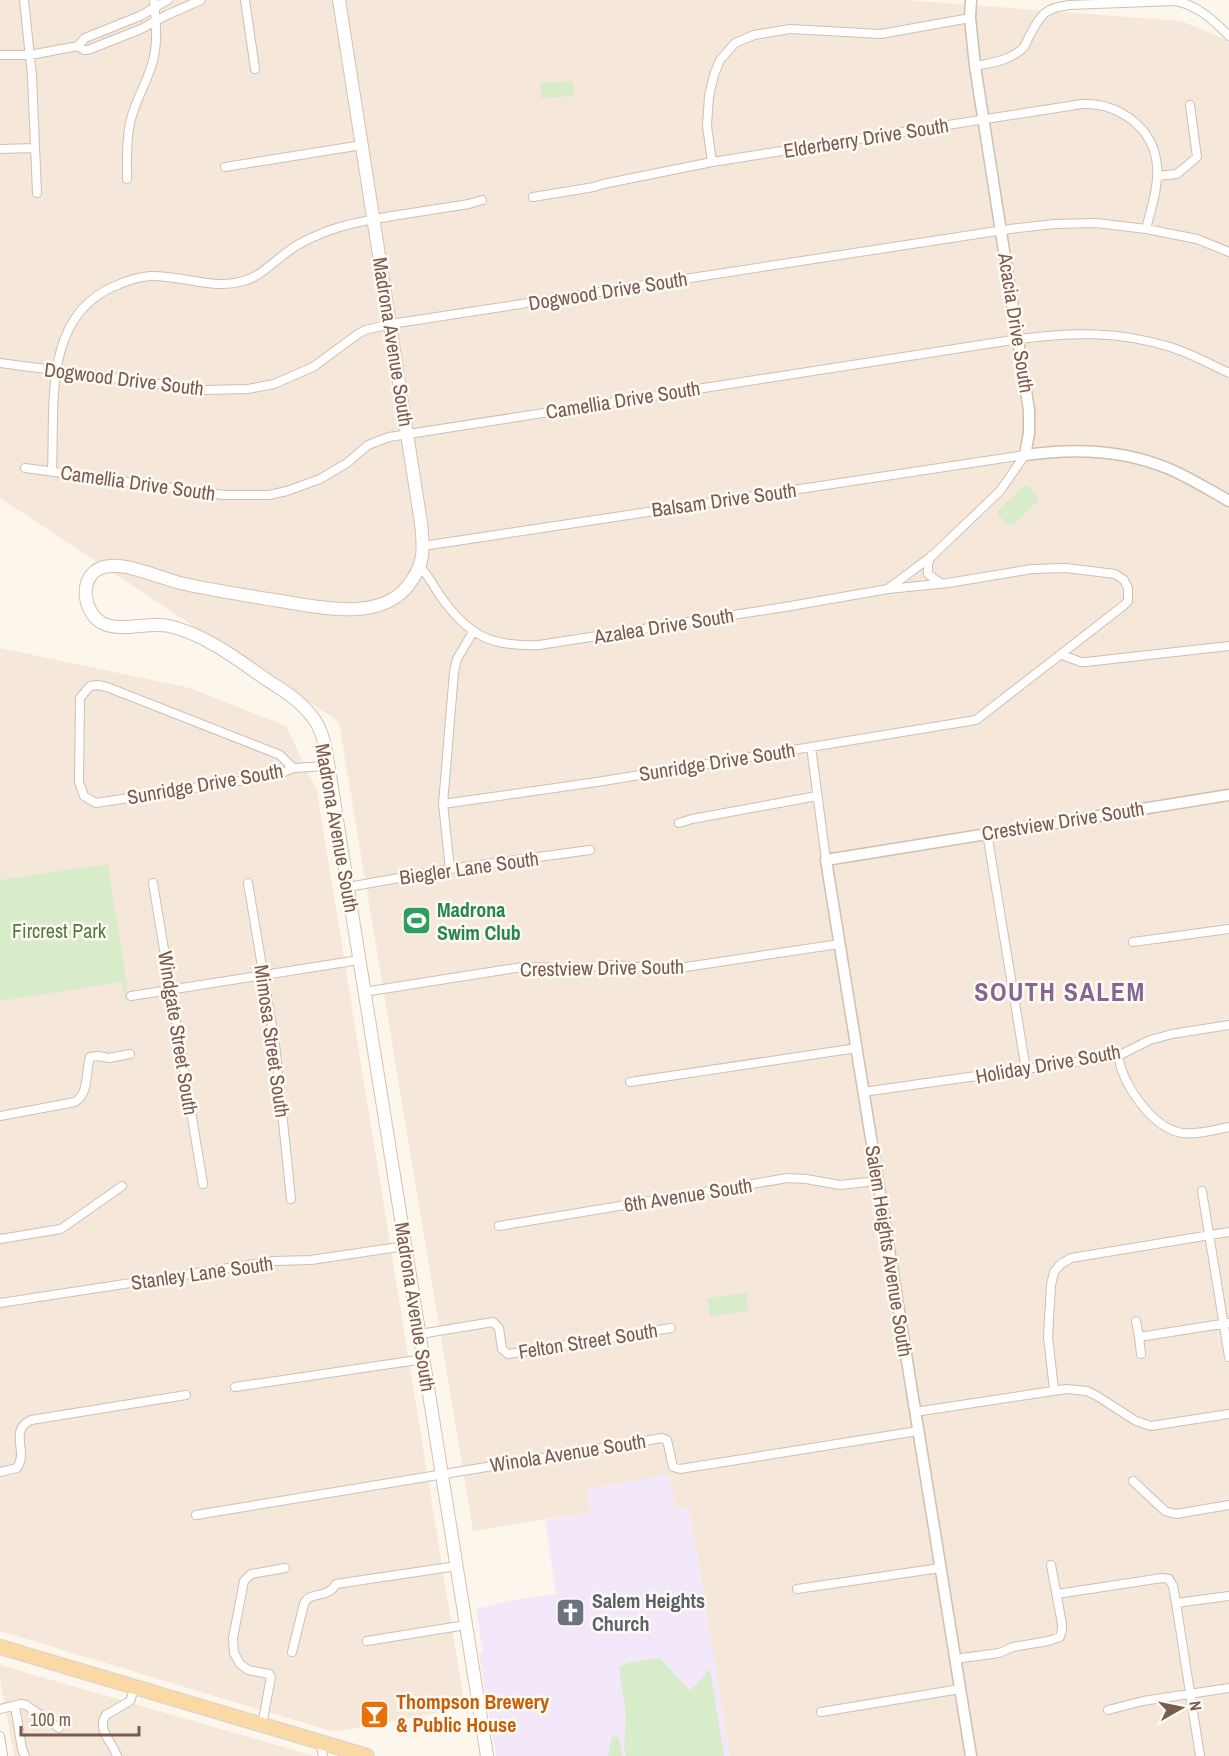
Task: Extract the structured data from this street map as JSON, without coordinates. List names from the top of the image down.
{
  "streets": {
    "main road": ["Madrona Avenue South"],
    "street": [
      "Elderberry Drive South",
      "Dogwood Drive South",
      "Acacia Drive South",
      "Camellia Drive South",
      "Balsam Drive South",
      "Azalea Drive South",
      "Sunridge Drive South",
      "Crestview Drive South",
      "Biegler Lane South",
      "Windgate Street South",
      "Mimosa Street South",
      "Holiday Drive South",
      "6th Avenue South",
      "Salem Heights Avenue South",
      "Stanley Lane South",
      "Felton Street South",
      "Winola Avenue South"
    ]
  },
  "crossings": [
    ["Elderberry Drive South", "Dogwood Drive South"],
    ["Elderberry Drive South", "Acacia Drive South"],
    ["Dogwood Drive South", "Acacia Drive South"],
    ["Dogwood Drive South", "Madrona Avenue South"],
    ["Acacia Drive South", "Camellia Drive South"],
    ["Acacia Drive South", "Balsam Drive South"],
    ["Acacia Drive South", "Azalea Drive South"],
    ["Madrona Avenue South", "Camellia Drive South"],
    ["Madrona Avenue South", "Balsam Drive South"],
    ["Madrona Avenue South", "Azalea Drive South"],
    ["Madrona Avenue South", "Sunridge Drive South"],
    ["Madrona Avenue South", "Crestview Drive South"],
    ["Madrona Avenue South", "Biegler Lane South"],
    ["Madrona Avenue South", "Stanley Lane South"],
    ["Madrona Avenue South", "Felton Street South"],
    ["Madrona Avenue South", "Winola Avenue South"],
    ["Azalea Drive South", "Sunridge Drive South"],
    ["Sunridge Drive South", "Salem Heights Avenue South"],
    ["Crestview Drive South", "Salem Heights Avenue South"],
    ["Holiday Drive South", "Salem Heights Avenue South"],
    ["6th Avenue South", "Salem Heights Avenue South"],
    ["Salem Heights Avenue South", "Winola Avenue South"]
  ],
  "districts": ["SOUTH SALEM"],
  "parks": ["Fircrest Park"],
  "places": {
    "sports": ["Madrona Swim Club"],
    "church": ["Salem Heights Church"],
    "bar": ["Thompson Brewery & Public House"]
  },
  "scale_bar": "100 m",
  "north": "right"
}
